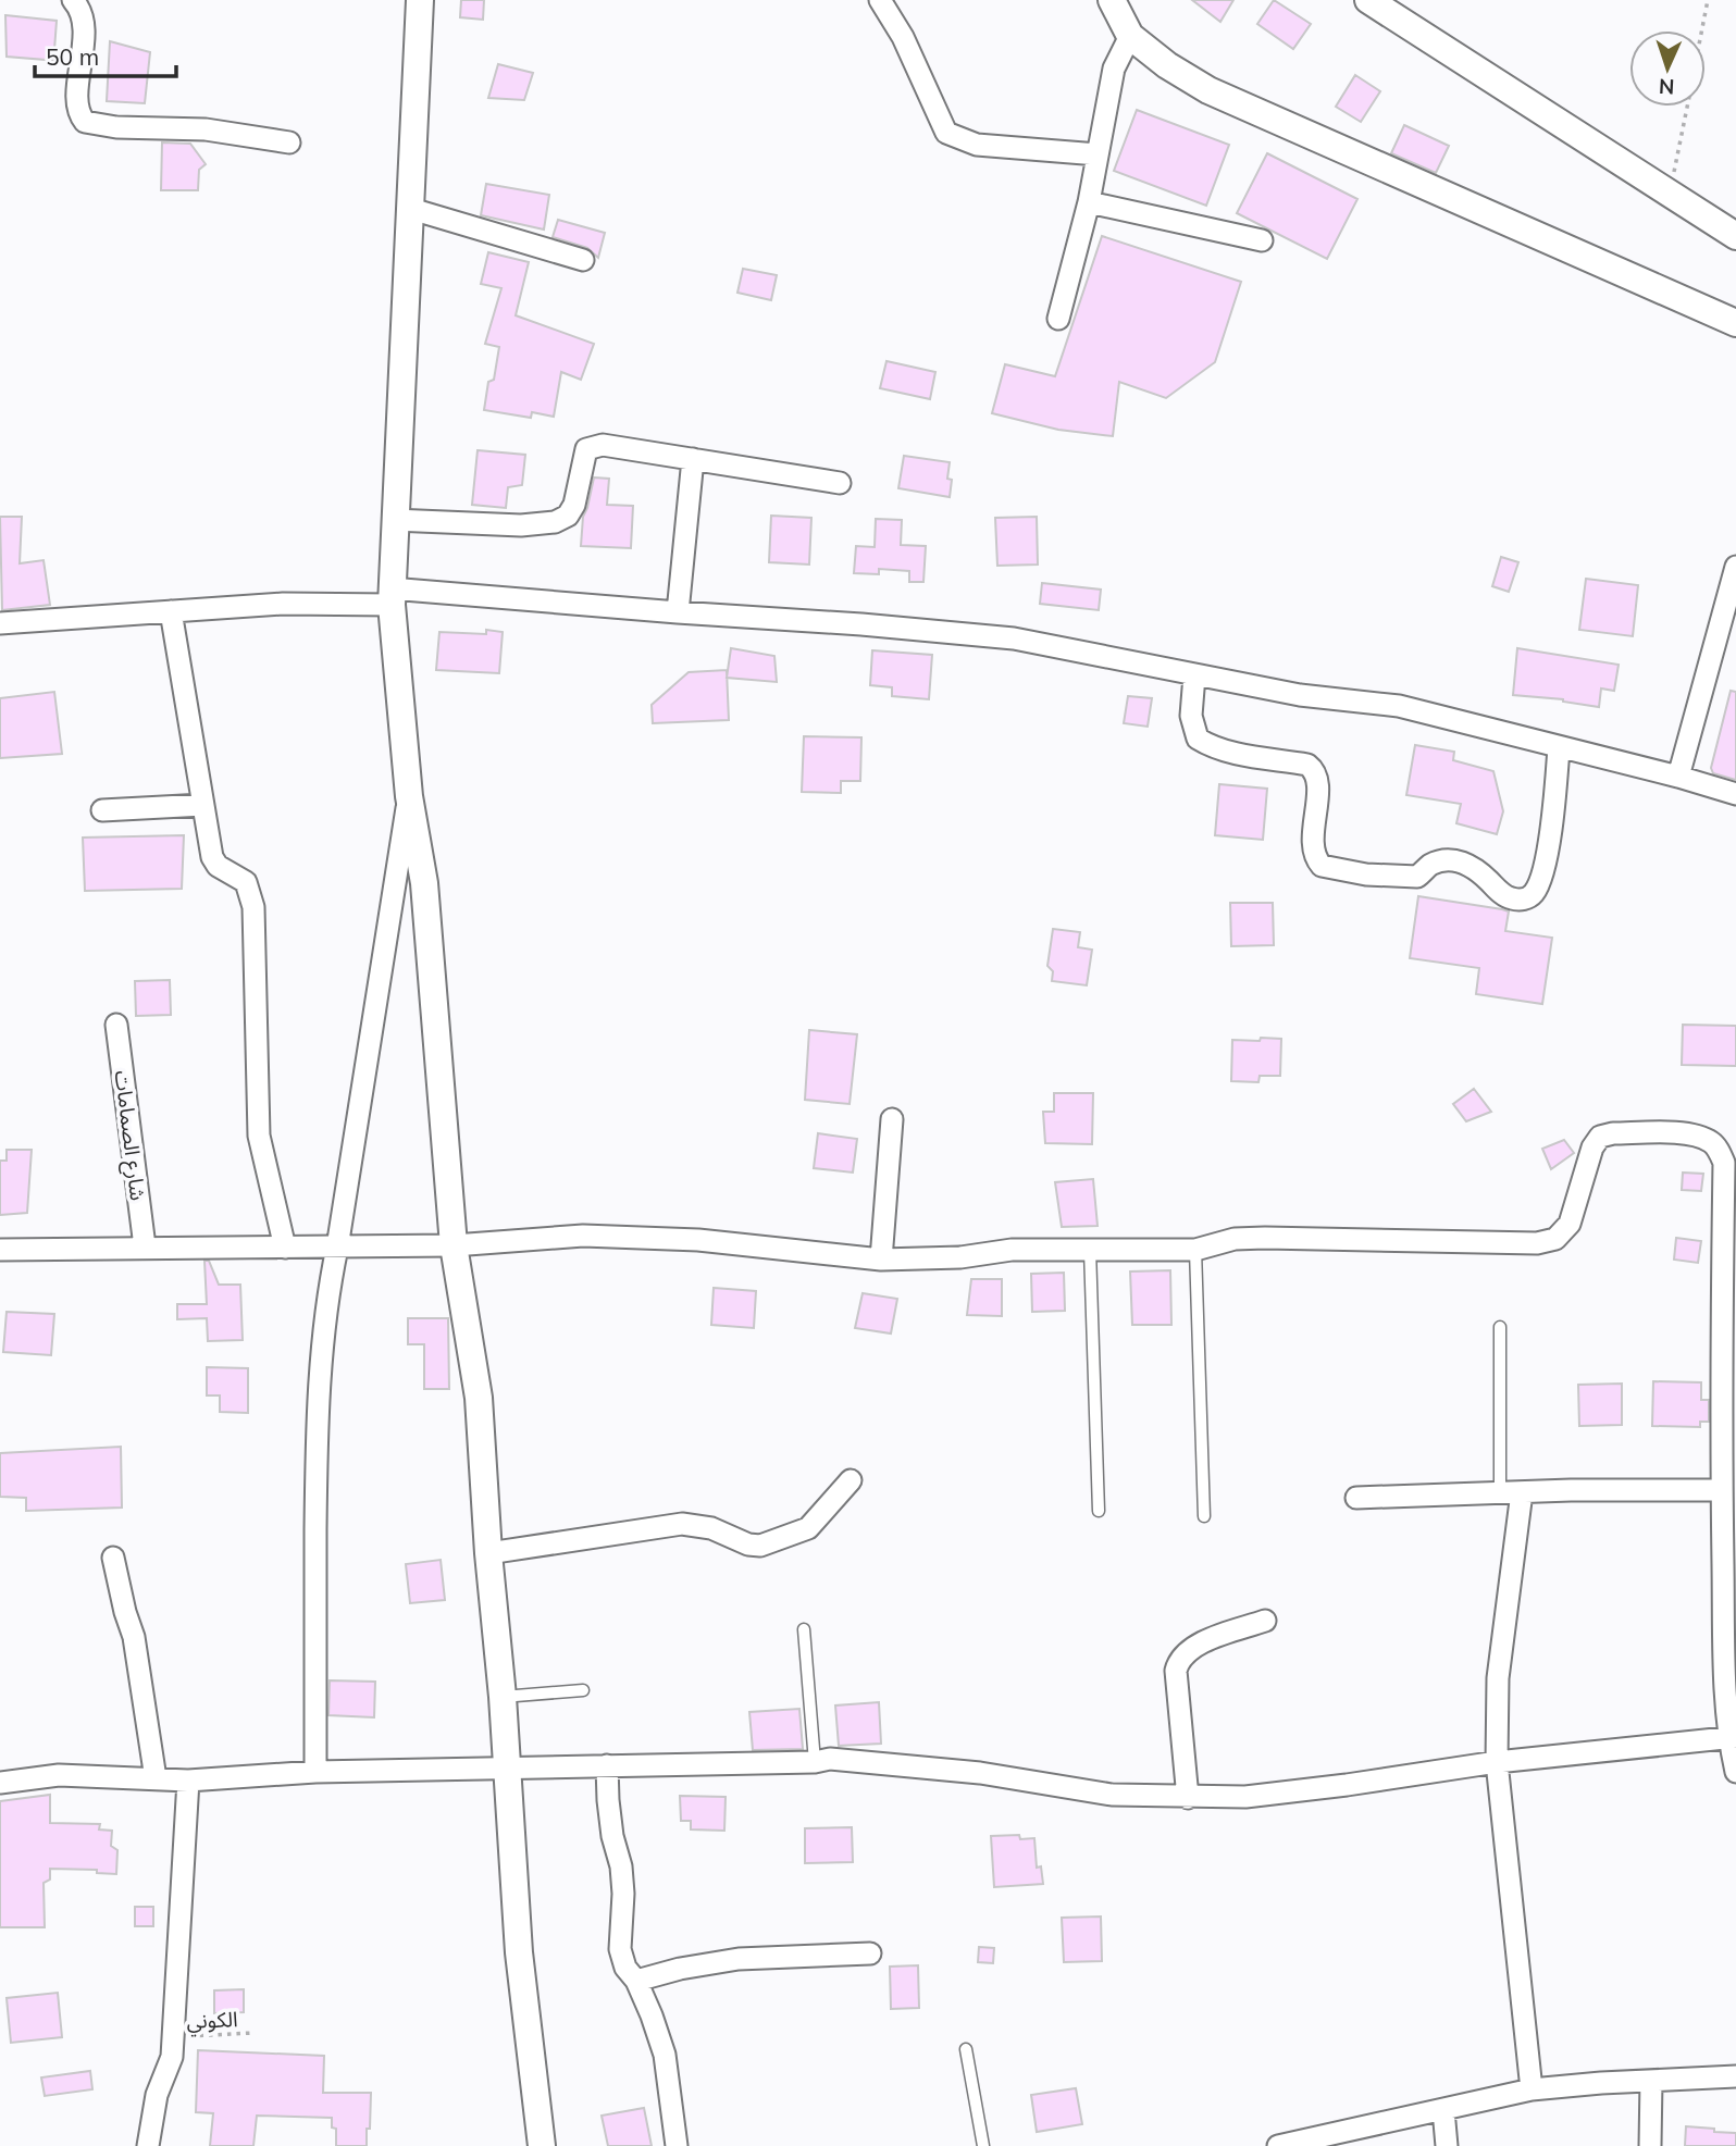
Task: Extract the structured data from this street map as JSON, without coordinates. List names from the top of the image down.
{
  "streets": {
    "street": ["شارع الصمامات"],
    "path": ["الكوني"]
  },
  "scale_bar": "50 m",
  "north": "bottom"
}
